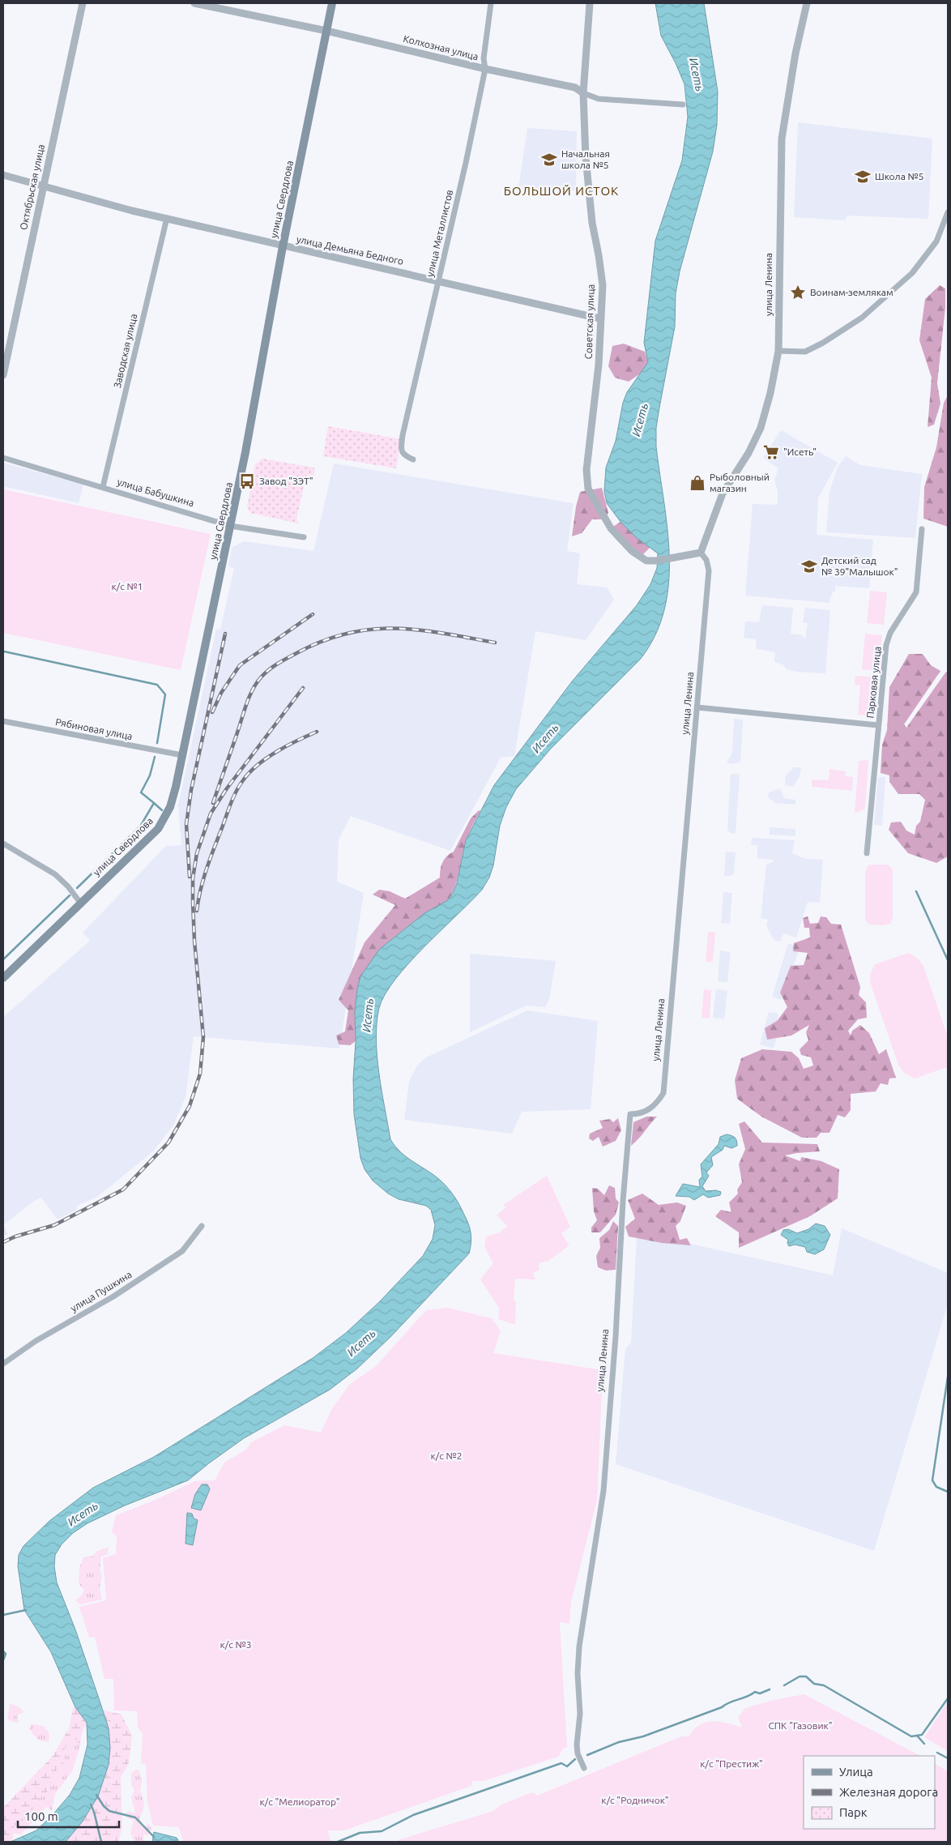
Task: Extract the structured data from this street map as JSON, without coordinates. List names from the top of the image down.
{
  "streets": {
    "main road": ["улица Свердлова"],
    "street": [
      "Колхозная улица",
      "Октябрьская улица",
      "улица Металлистов",
      "улица Демьяна Бедного",
      "улица Ленина",
      "Советская улица",
      "Заводская улица",
      "улица Бабушкина",
      "Парковая улица",
      "Рябиновая улица",
      "улица Пушкина"
    ]
  },
  "crossings": [
    ["Колхозная улица", "улица Свердлова"],
    ["Колхозная улица", "улица Металлистов"],
    ["Колхозная улица", "Советская улица"],
    ["Октябрьская улица", "улица Демьяна Бедного"],
    ["улица Свердлова", "улица Демьяна Бедного"],
    ["улица Свердлова", "улица Бабушкина"],
    ["улица Свердлова", "Рябиновая улица"],
    ["улица Металлистов", "улица Демьяна Бедного"],
    ["улица Демьяна Бедного", "Советская улица"],
    ["улица Демьяна Бедного", "Заводская улица"],
    ["улица Ленина", "Советская улица"],
    ["улица Ленина", "Парковая улица"],
    ["Заводская улица", "улица Бабушкина"]
  ],
  "districts": ["БОЛЬШОЙ ИСТОК"],
  "water": ["Исеть"],
  "parks": [
    "к/с №1",
    "к/с №2",
    "к/с №3",
    "СПК \"Газовик\"",
    "к/с \"Престиж\"",
    "к/с \"Родничок\"",
    "к/с \"Мелиоратор\""
  ],
  "places": {
    "school or university": ["Начальная школа №5", "Школа №5", "Детский сад № 39\"Малышок\""],
    "place": ["Воинам-землякам"],
    "supermarket": ["\"Исеть\""],
    "bus stop": ["Завод \"ЗЭТ\""],
    "shop": ["Рыболовный магазин"]
  },
  "legend": ["Улица", "Железная дорога", "Парк"],
  "scale_bar": "100 m"
}
